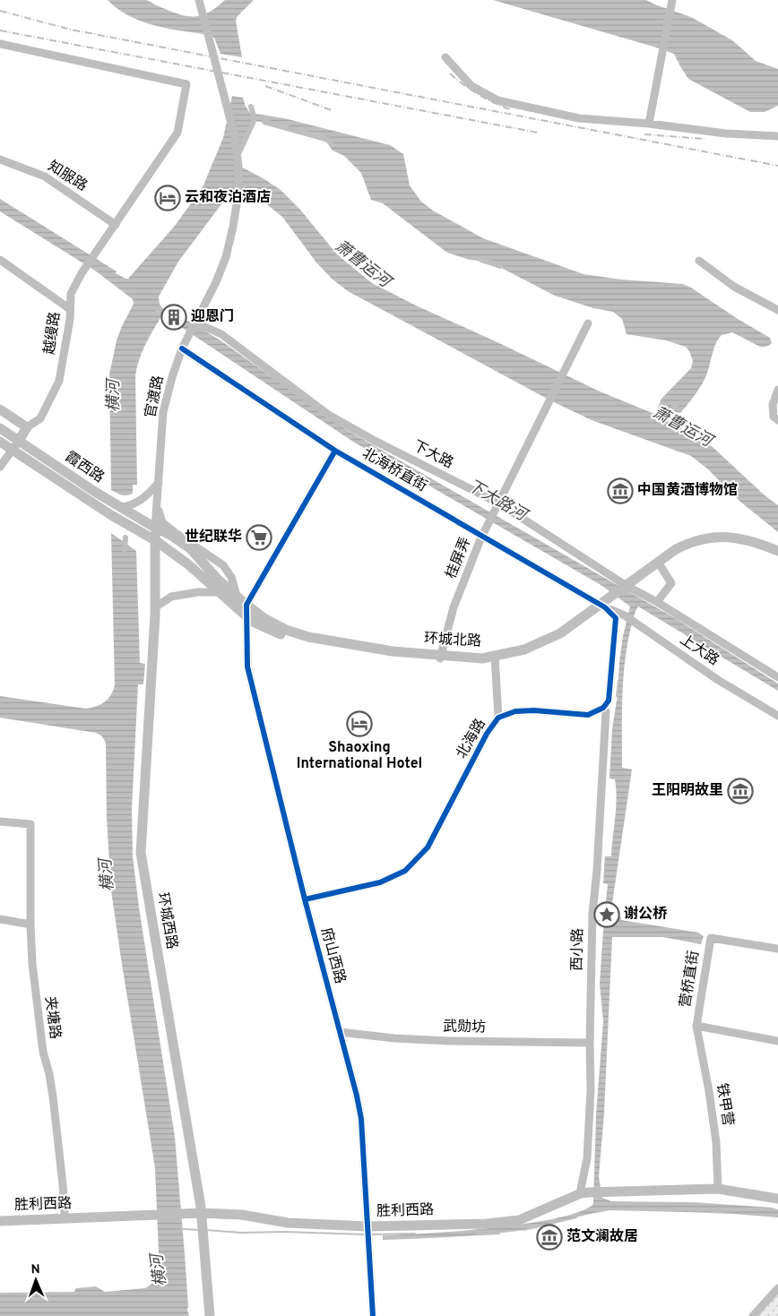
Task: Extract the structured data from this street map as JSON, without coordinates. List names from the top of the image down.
{
  "streets": {
    "main road": [
      "霞西路",
      "环城北路",
      "环城西路",
      "胜利西路"
    ],
    "street": [
      "知服路",
      "越缦路",
      "官渡路",
      "下大路",
      "北海桥直街",
      "桂屏弄",
      "上大路",
      "北海路",
      "西小路",
      "府山西路",
      "营桥直街",
      "夹塘路",
      "武勋坊",
      "铁甲营"
    ]
  },
  "crossings": [
    ["知服路", "越缦路"],
    ["官渡路", "下大路"],
    ["官渡路", "霞西路"],
    ["官渡路", "北海桥直街"],
    ["官渡路", "环城北路"],
    ["官渡路", "环城西路"],
    ["下大路", "桂屏弄"],
    ["霞西路", "环城北路"],
    ["霞西路", "环城西路"],
    ["北海桥直街", "桂屏弄"],
    ["北海桥直街", "环城北路"],
    ["北海桥直街", "上大路"],
    ["桂屏弄", "环城北路"],
    ["环城北路", "上大路"],
    ["环城北路", "环城西路"],
    ["环城北路", "府山西路"],
    ["北海路", "西小路"],
    ["北海路", "府山西路"],
    ["环城西路", "胜利西路"],
    ["西小路", "武勋坊"],
    ["西小路", "胜利西路"],
    ["府山西路", "武勋坊"],
    ["府山西路", "胜利西路"],
    ["营桥直街", "铁甲营"],
    ["夹塘路", "胜利西路"],
    ["铁甲营", "胜利西路"]
  ],
  "water": ["萧曹运河", "横河", "下大路河"],
  "places": {
    "hotel": ["云和夜泊酒店", "Shaoxing International Hotel"],
    "building": ["迎恩门"],
    "museum": ["中国黄酒博物馆", "王阳明故里", "范文澜故居"],
    "supermarket": ["世纪联华"],
    "place": ["谢公桥"]
  },
  "north": "top"
}
